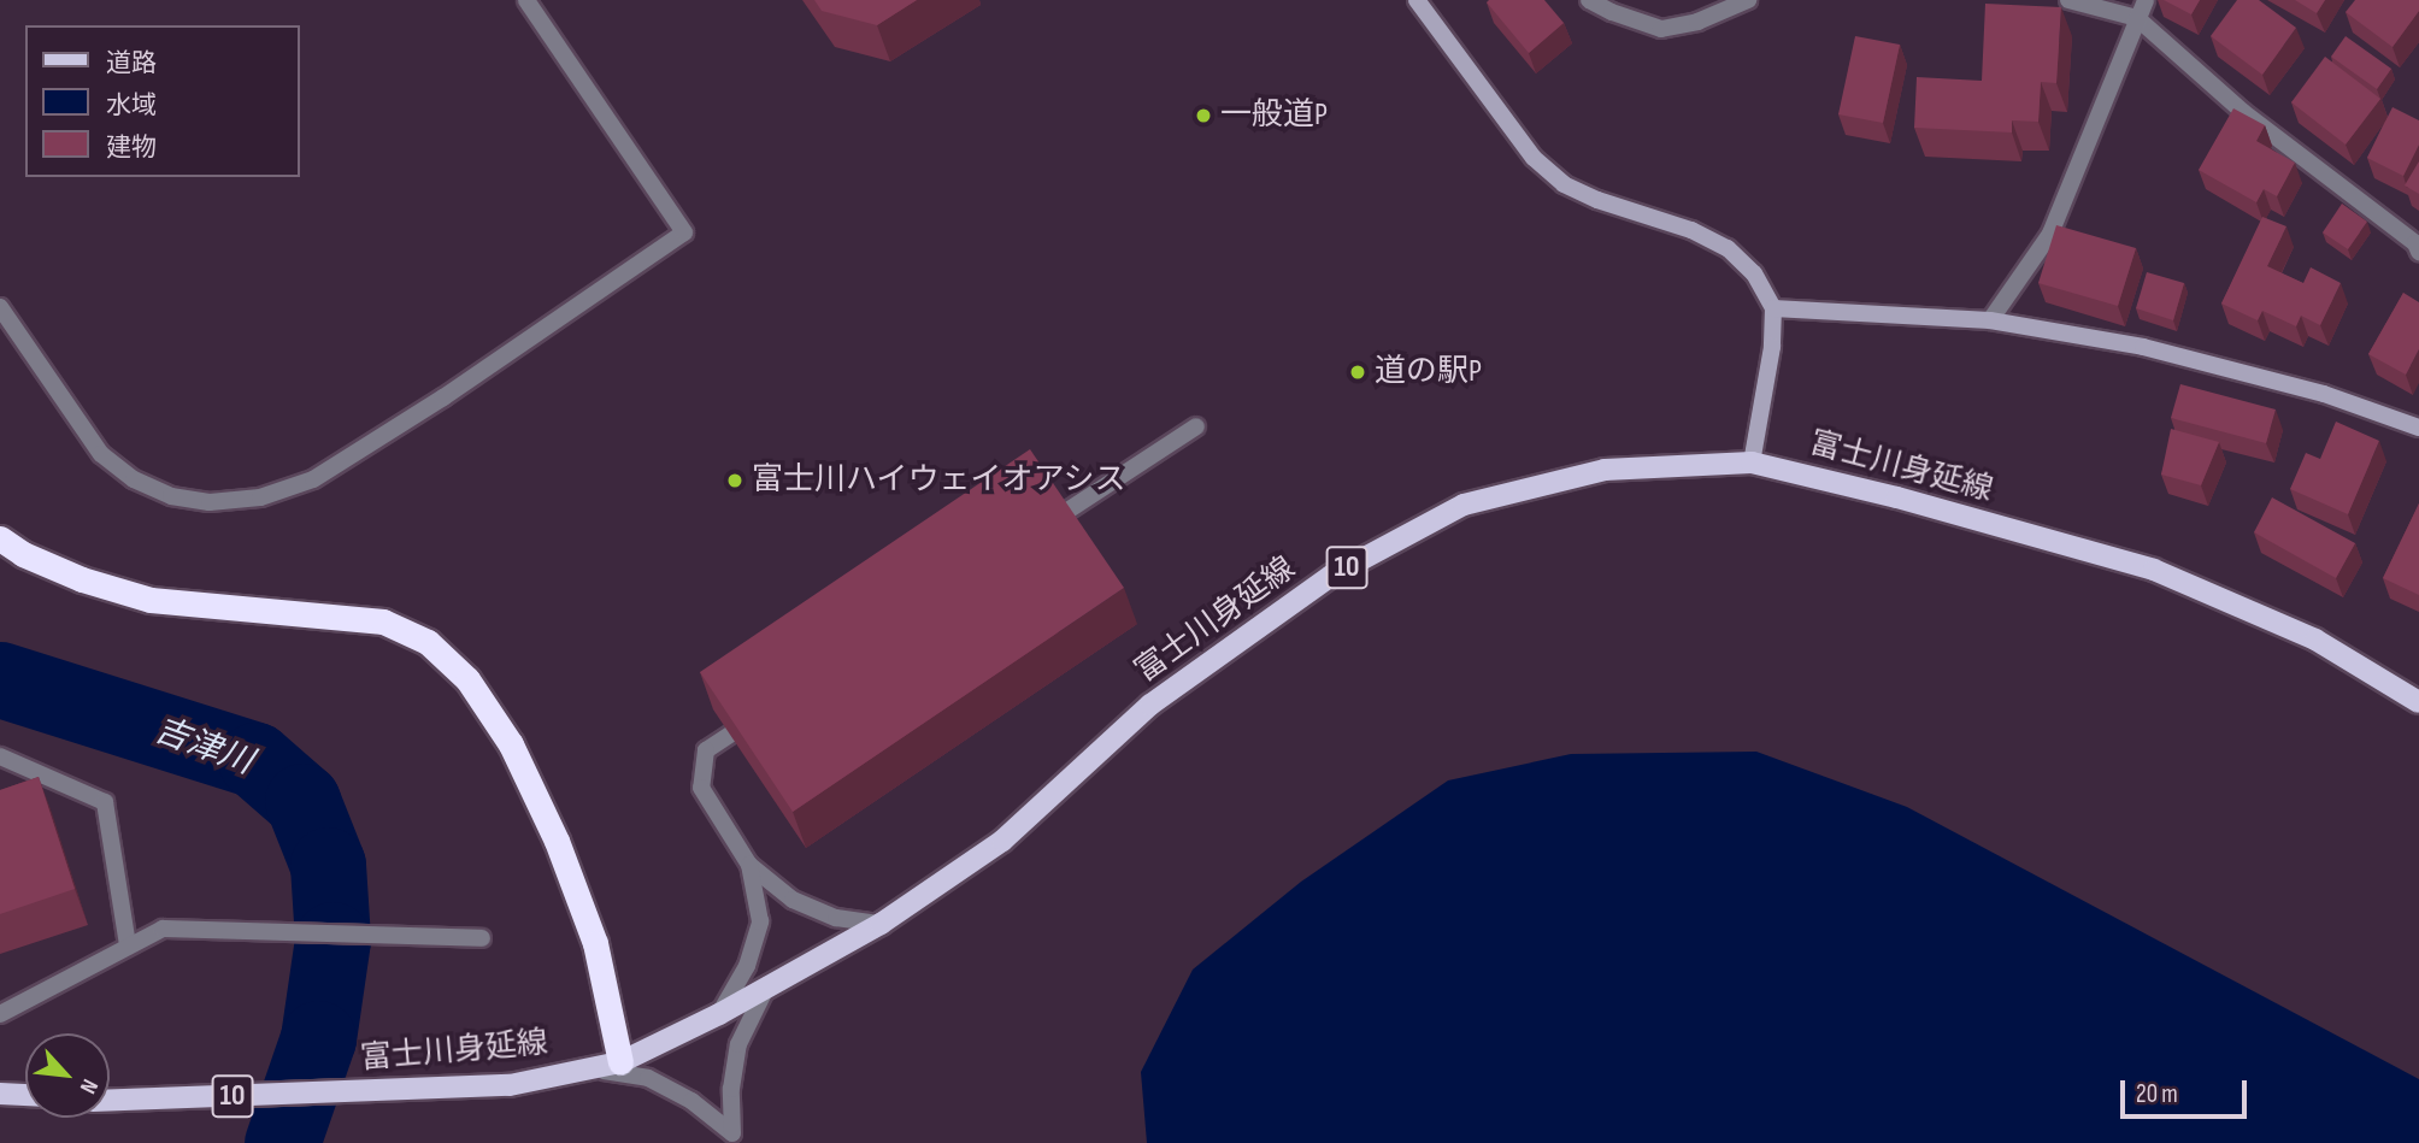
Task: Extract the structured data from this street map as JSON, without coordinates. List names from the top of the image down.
{
  "streets": {
    "main road": ["富士川身延線", "10"]
  },
  "water": ["吉津川"],
  "places": ["一般道P", "道の駅P", "富士川ハイウェイオアシス"],
  "legend": ["道路", "水域", "建物"],
  "scale_bar": "20 m",
  "north": "bottom right"
}
